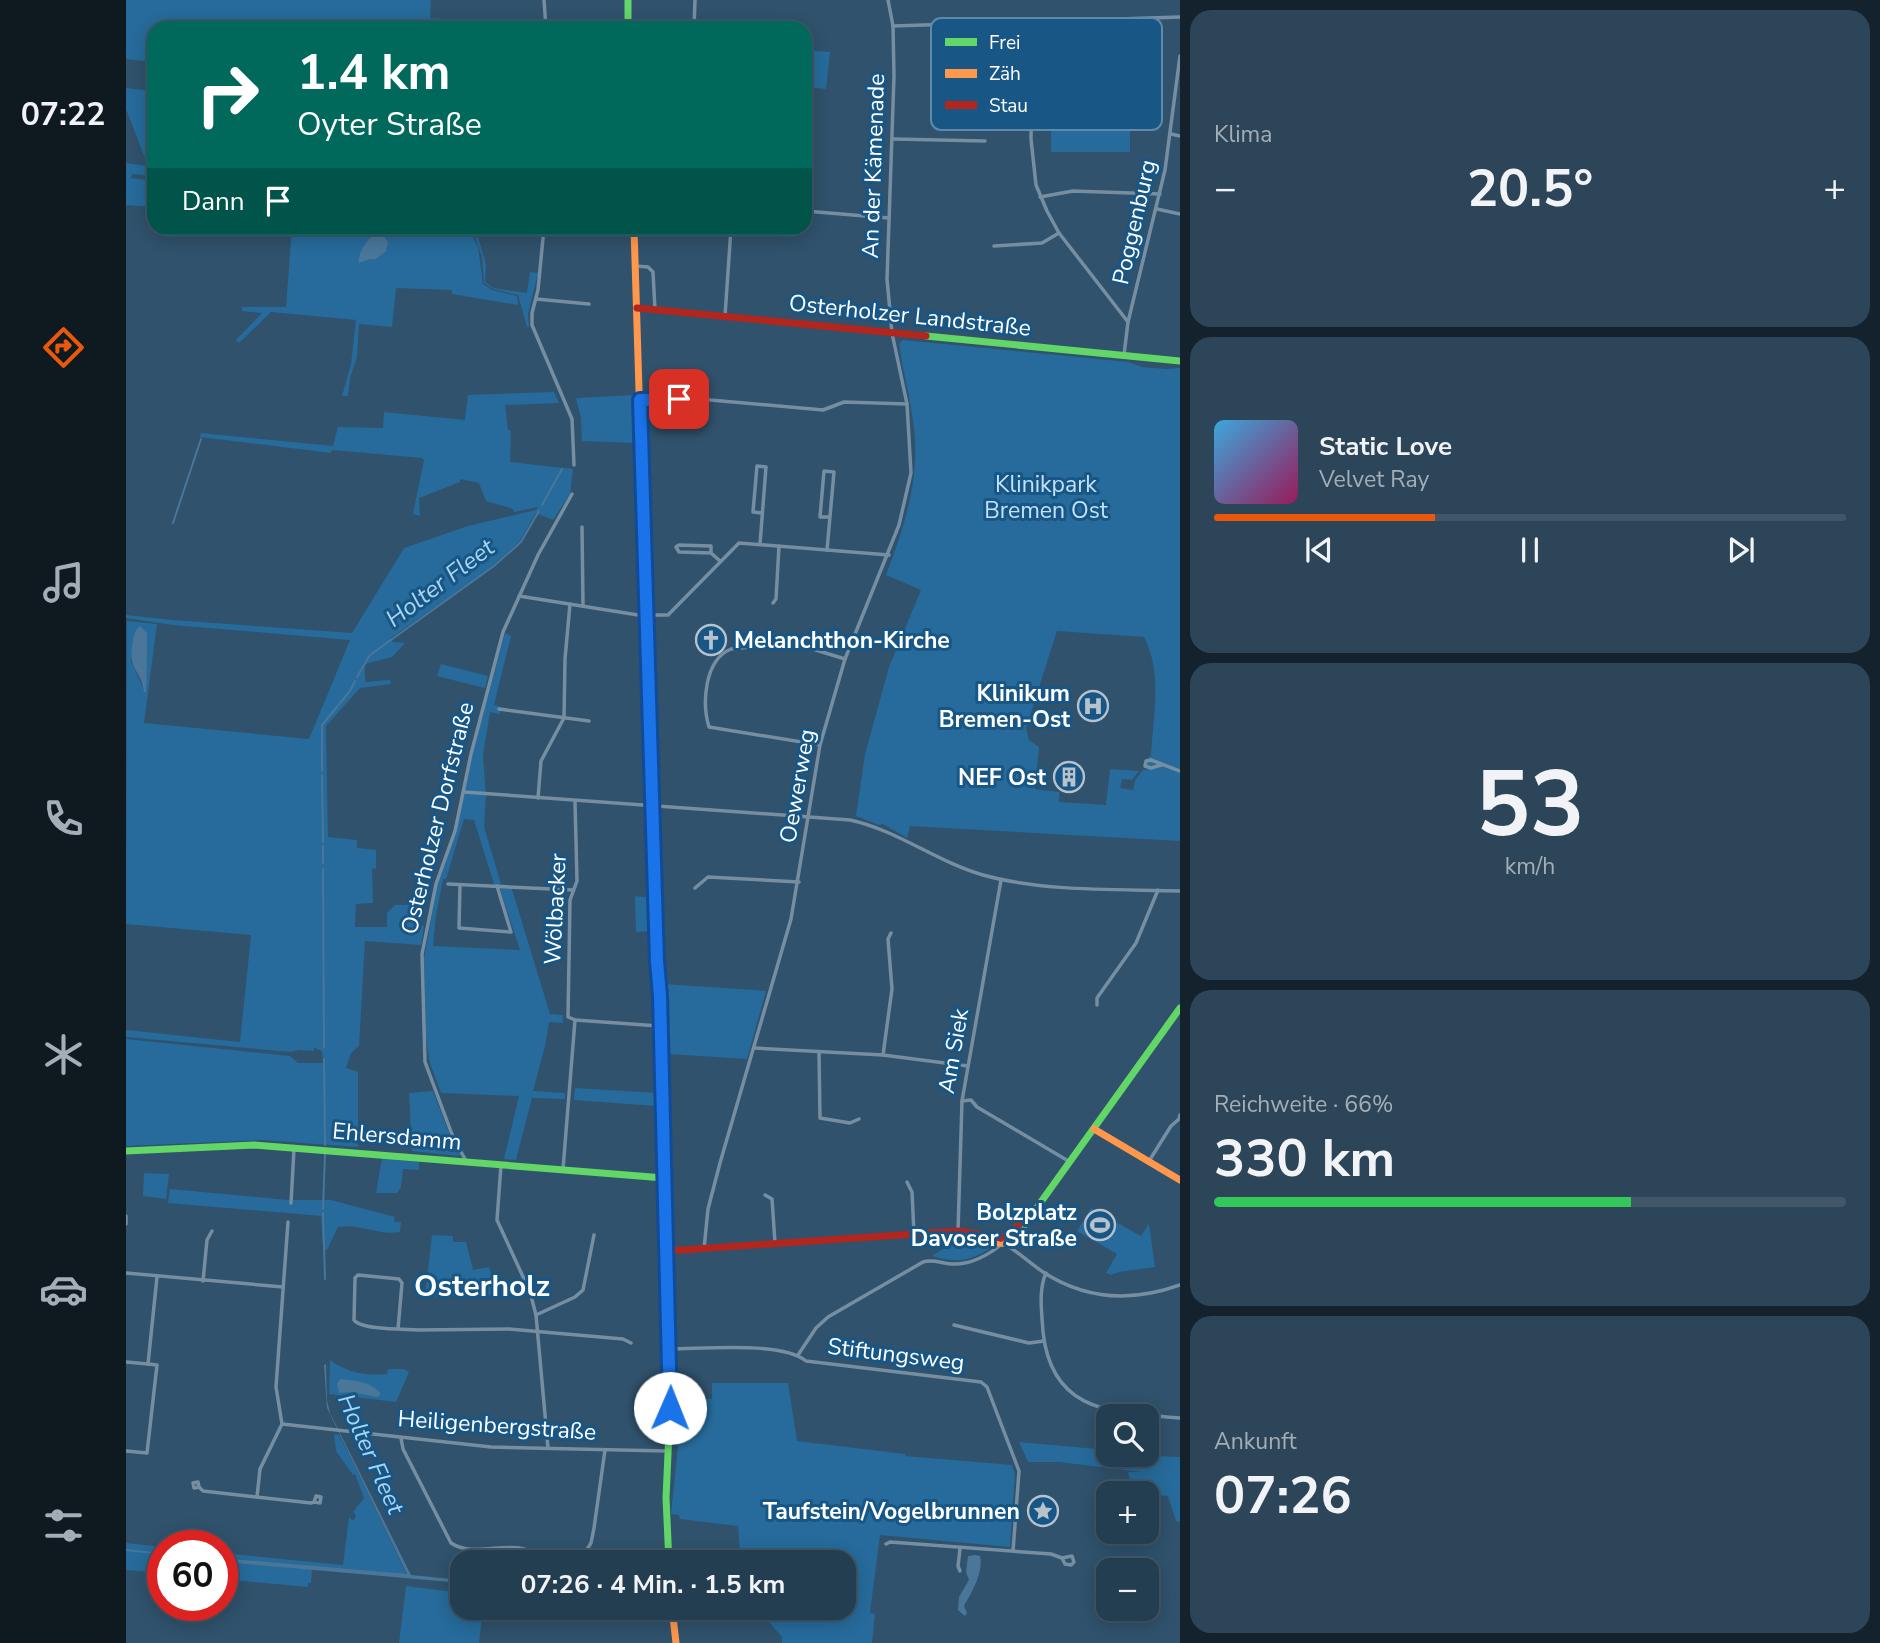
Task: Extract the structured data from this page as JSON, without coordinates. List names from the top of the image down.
{
  "streets": {
    "main road": ["Osterholzer Landstraße", "Ehlersdamm"],
    "street": [
      "An der Kämenade",
      "Poggenburg",
      "Oewerweg",
      "Osterholzer Dorfstraße",
      "Wölbacker",
      "Am Siek",
      "Stiftungsweg",
      "Heiligenbergstraße"
    ]
  },
  "crossings": [
    ["An der Kämenade", "Osterholzer Landstraße"],
    ["An der Kämenade", "Oewerweg"],
    ["Poggenburg", "Osterholzer Landstraße"],
    ["Osterholzer Landstraße", "Oewerweg"],
    ["Osterholzer Dorfstraße", "Ehlersdamm"],
    ["Wölbacker", "Ehlersdamm"]
  ],
  "districts": ["Osterholz"],
  "water": ["Holter Fleet"],
  "parks": ["Klinikpark Bremen Ost"],
  "places": {
    "church": ["Melanchthon-Kirche"],
    "hospital": ["Klinikum Bremen-Ost"],
    "building": ["NEF Ost"],
    "sports": ["Bolzplatz Davoser Straße"],
    "place": ["Taufstein/Vogelbrunnen"]
  },
  "legend": ["Frei", "Zäh", "Stau"],
  "page": {
    "tabs": "07:22",
    "tile": [
      "Klima",
      ["53", "km/h"],
      ["Reichweite · 66%", "330 km"],
      ["Ankunft", "07:26"]
    ],
    "turn": ["1.4 km", "Oyter Straße"],
    "heat": ["−", "20.5°", "+"],
    "then": "Dann",
    "song": ["Static Love", "Velvet Ray"],
    "map_buttons": ["+", "−"],
    "limit": "60",
    "trip": "07:26 · 4 Min. · 1.5 km"
  }
}
